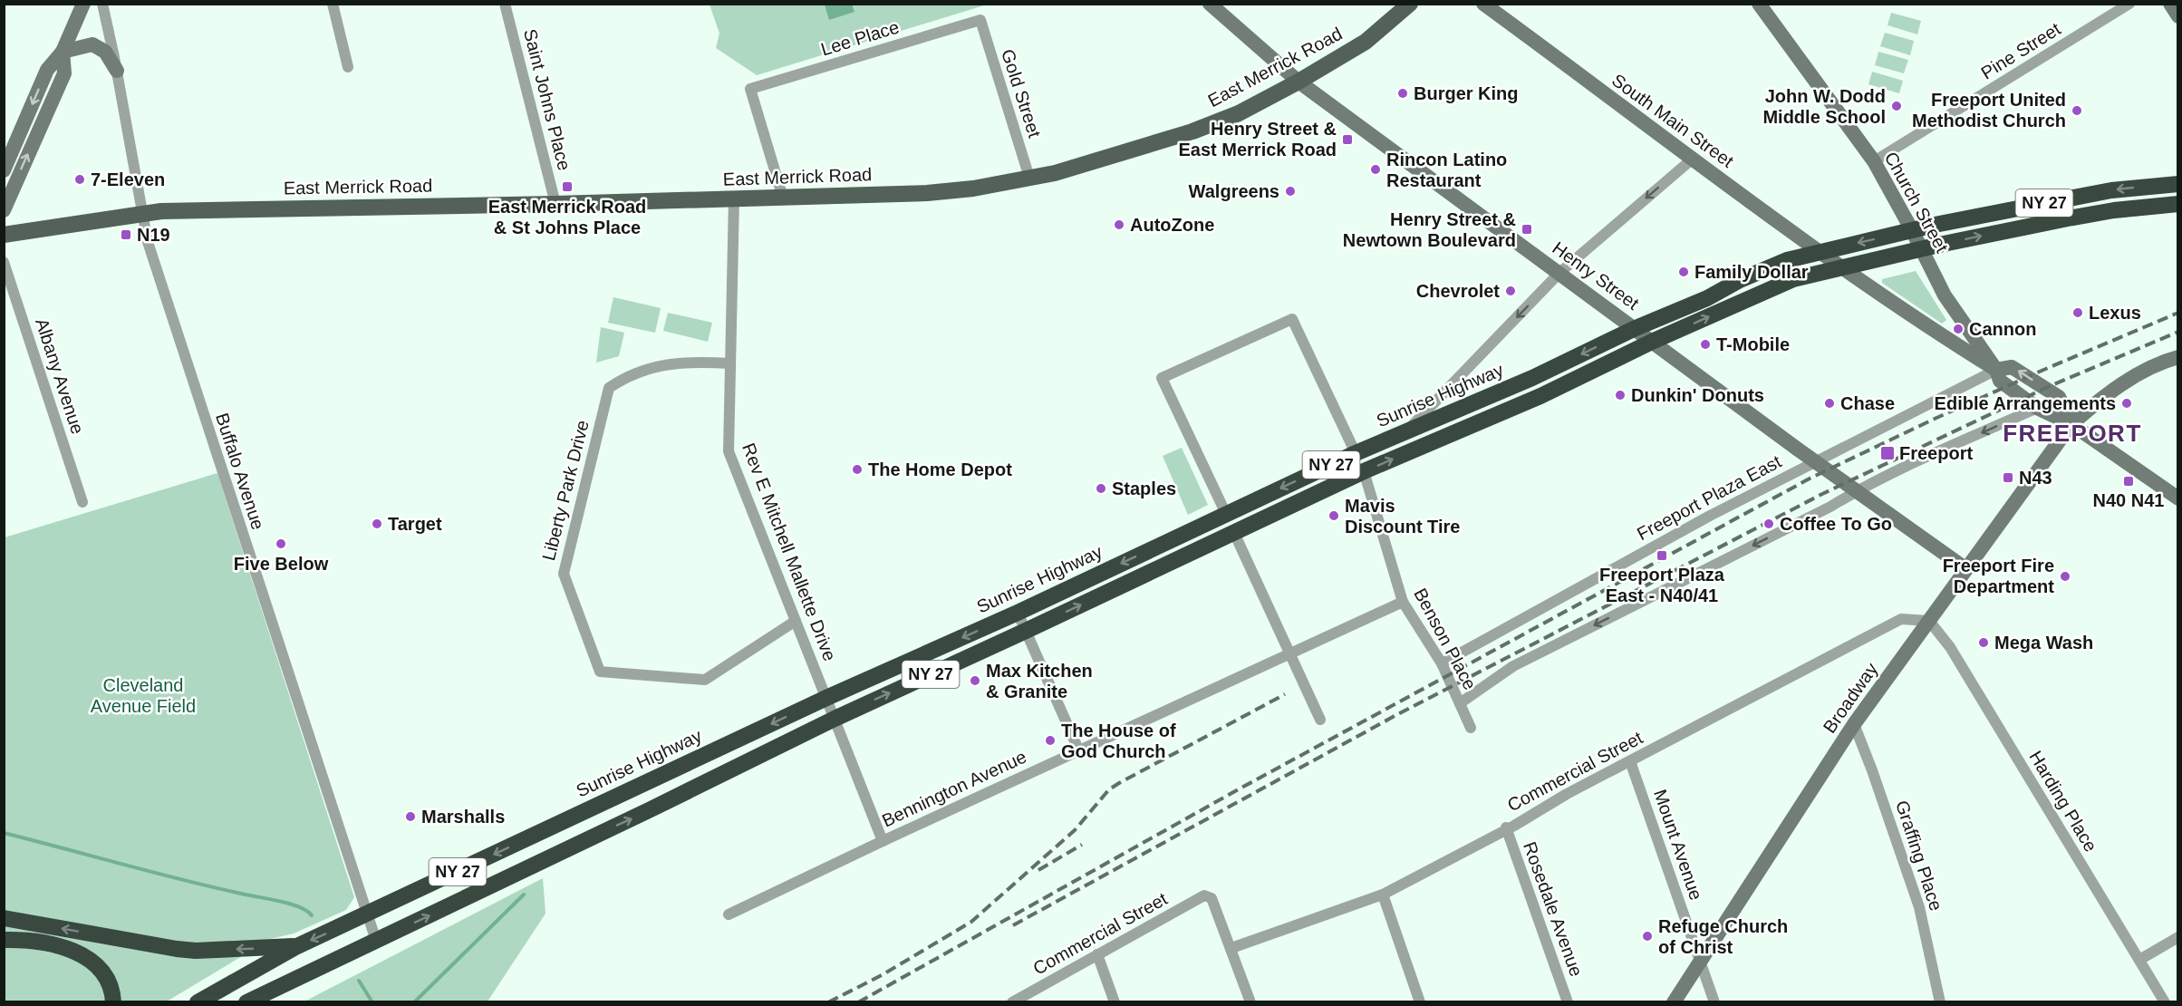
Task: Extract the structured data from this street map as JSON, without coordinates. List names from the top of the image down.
{
  "streets": {
    "highway": ["NY 27", "Sunrise Highway"],
    "main road": ["East Merrick Road"],
    "street": [
      "Lee Place",
      "Pine Street",
      "Gold Street",
      "Saint Johns Place",
      "South Main Street",
      "Church Street",
      "Henry Street",
      "Albany Avenue",
      "Buffalo Avenue",
      "Liberty Park Drive",
      "Freeport Plaza East",
      "Rev E Mitchell Mallette Drive",
      "Benson Place",
      "Broadway",
      "Commercial Street",
      "Bennington Avenue",
      "Harding Place",
      "Mount Avenue",
      "Graffing Place",
      "Rosedale Avenue"
    ]
  },
  "crossings": [
    ["Lee Place", "East Merrick Road"],
    ["Lee Place", "Gold Street"],
    ["Pine Street", "Church Street"],
    ["East Merrick Road", "Gold Street"],
    ["East Merrick Road", "Saint Johns Place"],
    ["East Merrick Road", "Henry Street"],
    ["East Merrick Road", "Buffalo Avenue"],
    ["East Merrick Road", "Rev E Mitchell Mallette Drive"],
    ["South Main Street", "Church Street"],
    ["South Main Street", "NY 27"],
    ["South Main Street", "Sunrise Highway"],
    ["South Main Street", "Freeport Plaza East"],
    ["Church Street", "NY 27"],
    ["Church Street", "Sunrise Highway"],
    ["Church Street", "Freeport Plaza East"],
    ["Church Street", "Broadway"],
    ["NY 27", "Henry Street"],
    ["NY 27", "Sunrise Highway"],
    ["NY 27", "Buffalo Avenue"],
    ["NY 27", "Rev E Mitchell Mallette Drive"],
    ["NY 27", "Benson Place"],
    ["Henry Street", "Sunrise Highway"],
    ["Henry Street", "Freeport Plaza East"],
    ["Henry Street", "Broadway"],
    ["Sunrise Highway", "Buffalo Avenue"],
    ["Sunrise Highway", "Rev E Mitchell Mallette Drive"],
    ["Liberty Park Drive", "Rev E Mitchell Mallette Drive"],
    ["Freeport Plaza East", "Benson Place"],
    ["Rev E Mitchell Mallette Drive", "Bennington Avenue"],
    ["Benson Place", "Bennington Avenue"],
    ["Broadway", "Commercial Street"],
    ["Broadway", "Harding Place"],
    ["Broadway", "Mount Avenue"],
    ["Broadway", "Graffing Place"],
    ["Commercial Street", "Harding Place"],
    ["Commercial Street", "Mount Avenue"],
    ["Commercial Street", "Rosedale Avenue"]
  ],
  "districts": ["FREEPORT"],
  "parks": ["Cleveland Avenue Field"],
  "places": {
    "other": [
      "Burger King",
      "John W. Dodd Middle School",
      "Freeport United Methodist Church",
      "Rincon Latino Restaurant",
      "7-Eleven",
      "Walgreens",
      "AutoZone",
      "Family Dollar",
      "Chevrolet",
      "Lexus",
      "Cannon",
      "T-Mobile",
      "Dunkin' Donuts",
      "Chase",
      "Edible Arrangements",
      "The Home Depot",
      "Staples",
      "Mavis Discount Tire",
      "Target",
      "Coffee To Go",
      "Five Below",
      "Freeport Fire Department",
      "Mega Wash",
      "Max Kitchen & Granite",
      "The House of God Church",
      "Marshalls",
      "Refuge Church of Christ"
    ],
    "transit": [
      "Henry Street & East Merrick Road",
      "East Merrick Road & St Johns Place",
      "Henry Street & Newtown Boulevard",
      "N19",
      "Freeport",
      "N43",
      "N40 N41",
      "Freeport Plaza East - N40/41"
    ]
  }
}
